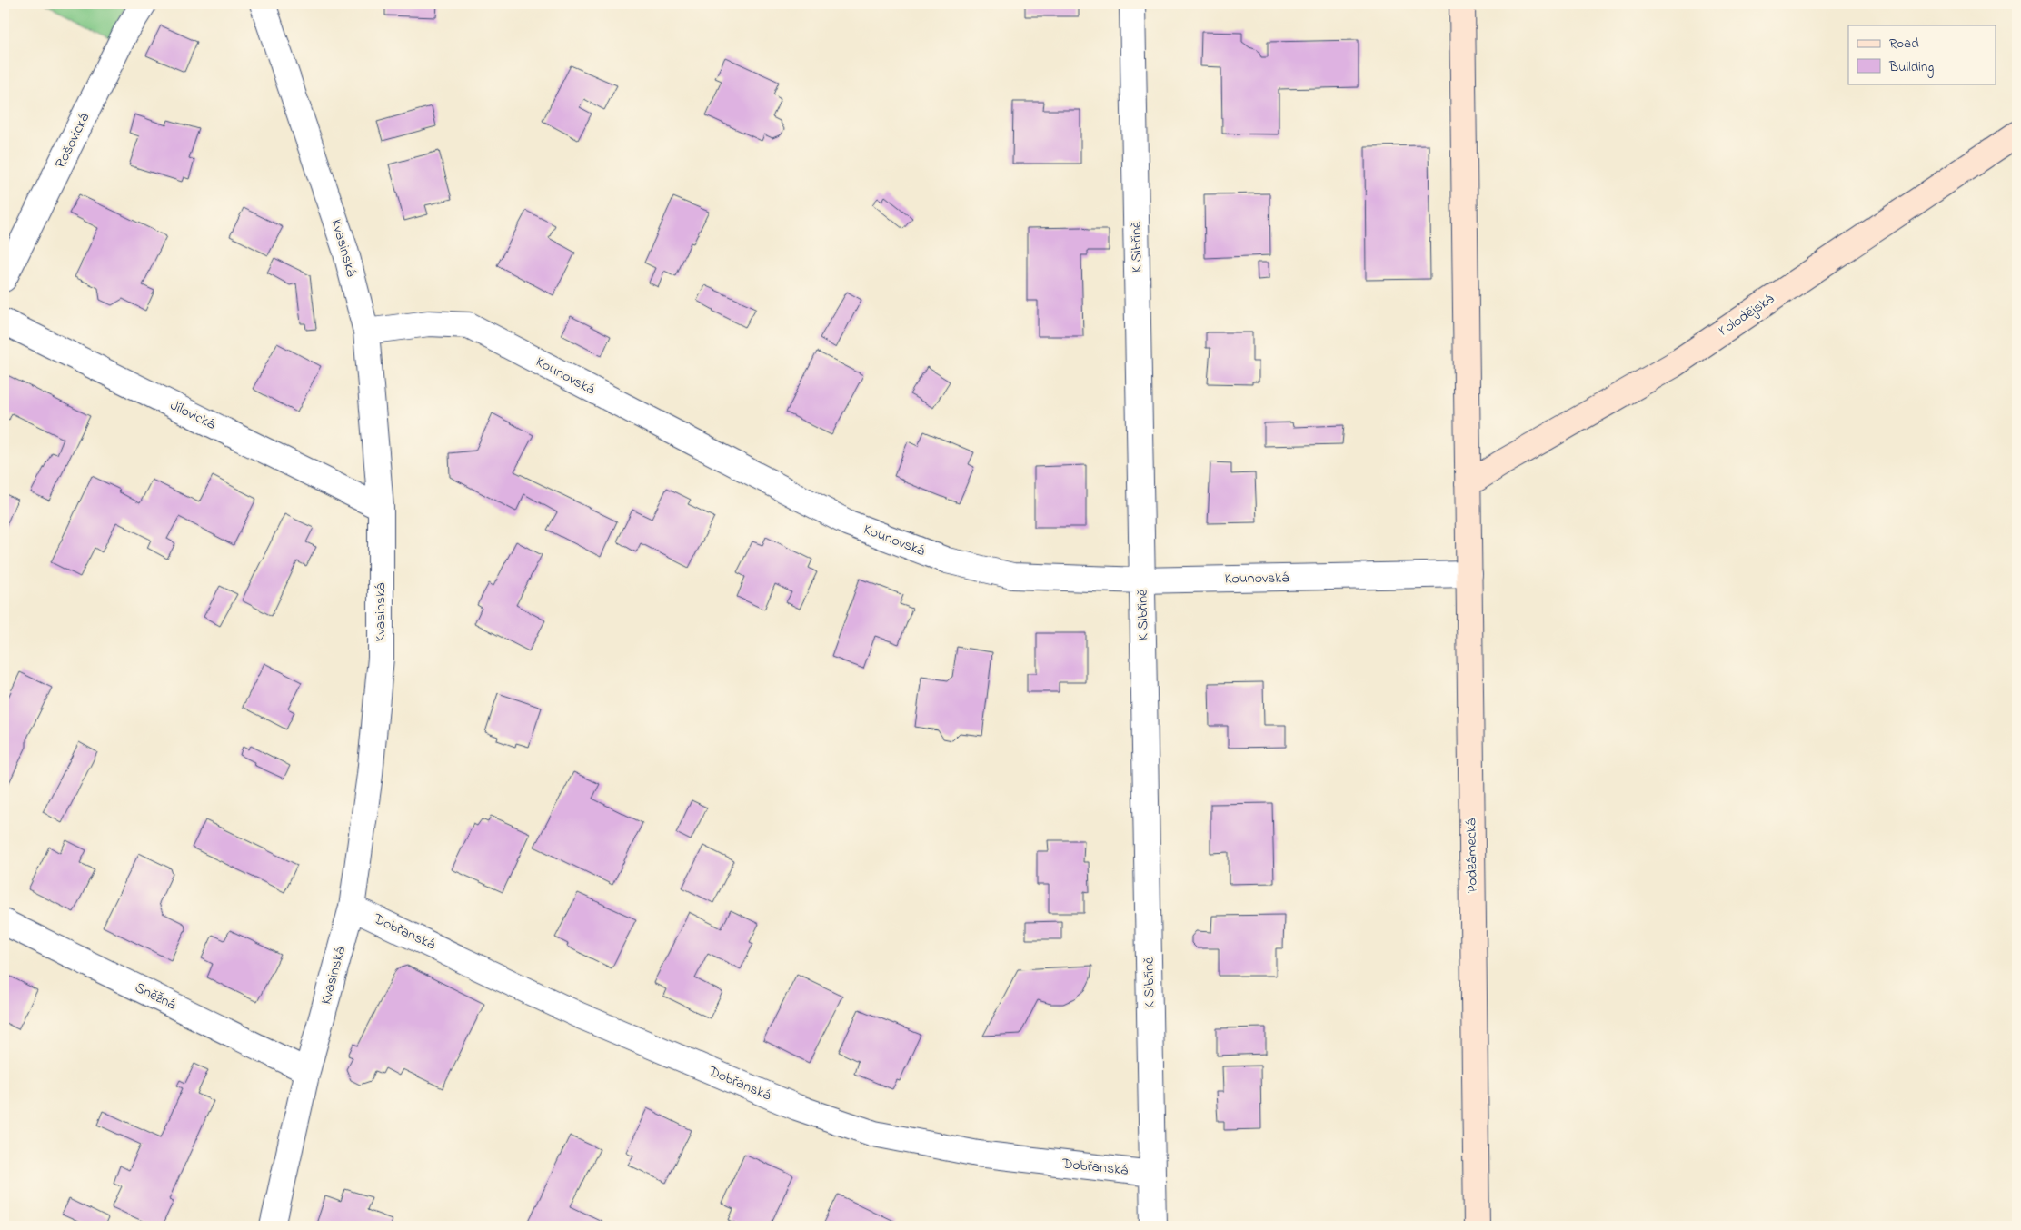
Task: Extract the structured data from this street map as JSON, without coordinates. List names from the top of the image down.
{
  "streets": {
    "street": [
      "Rošovická",
      "K Sibřině",
      "Kvasinská",
      "Kolodějská",
      "Kounovská",
      "Jílovická",
      "Podzámecká",
      "Dobřanská",
      "Sněžná"
    ]
  },
  "crossings": [
    ["K Sibřině", "Kounovská"],
    ["K Sibřině", "Dobřanská"],
    ["Kvasinská", "Kounovská"],
    ["Kvasinská", "Jílovická"],
    ["Kvasinská", "Dobřanská"],
    ["Kvasinská", "Sněžná"],
    ["Kolodějská", "Podzámecká"],
    ["Kounovská", "Podzámecká"]
  ],
  "legend": ["Road", "Building"]
}
